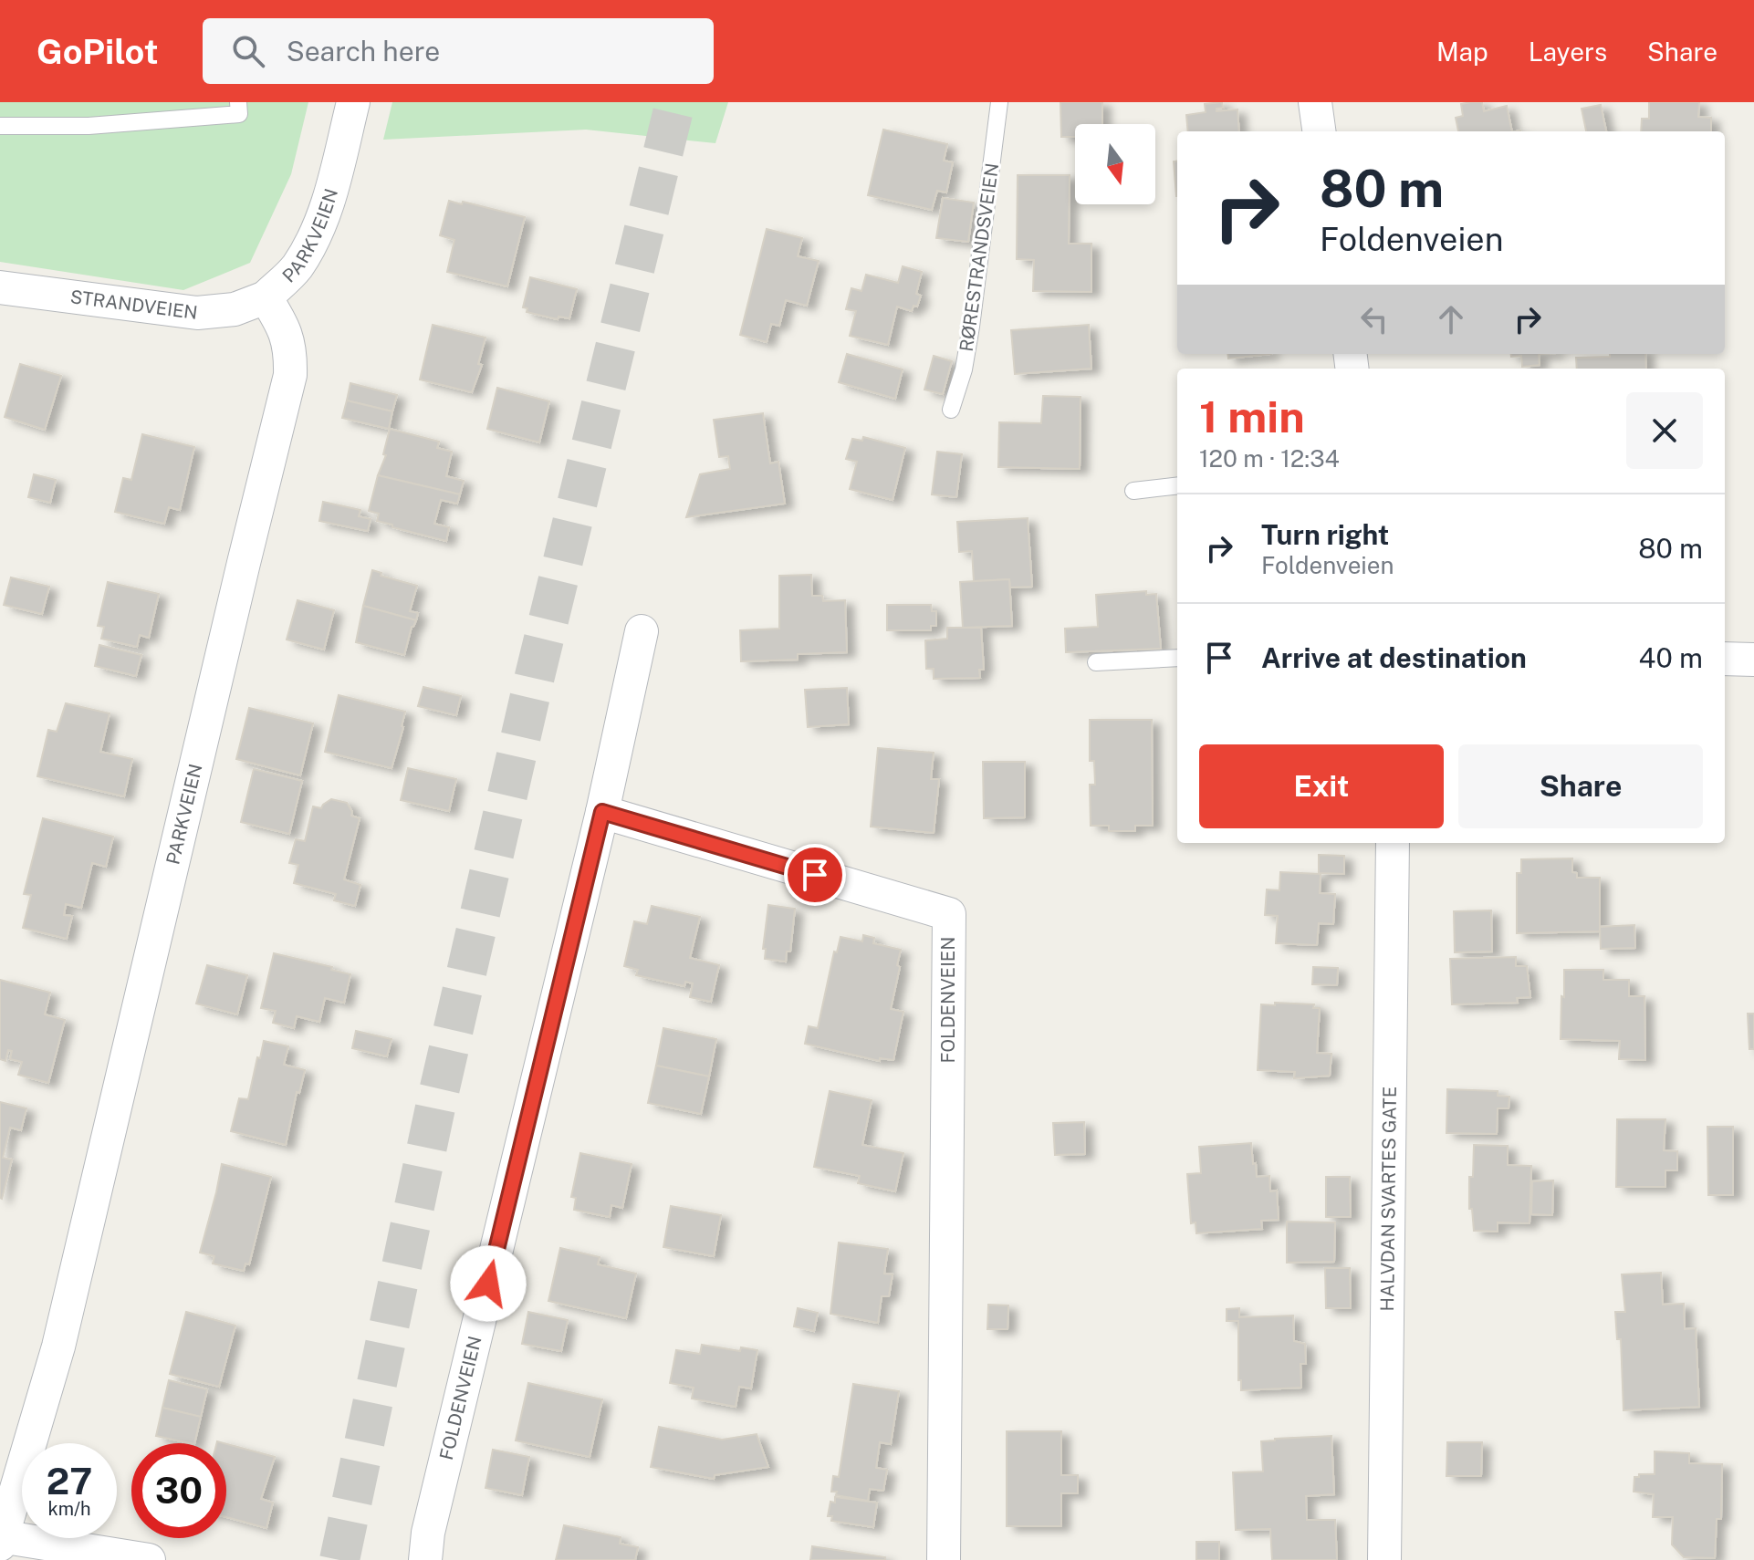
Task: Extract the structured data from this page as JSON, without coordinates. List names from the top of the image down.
{
  "streets": {
    "street": [
      "PARKVEIEN",
      "STRANDVEIEN",
      "FOLDENVEIEN",
      "HALVDAN SVARTES GATE"
    ],
    "lane": ["RØRESTRANDSVEIEN"]
  },
  "crossings": [
    ["PARKVEIEN", "STRANDVEIEN"]
  ],
  "north": "bottom",
  "page": {
    "header": "GoPilot",
    "search": "Search here",
    "nav": ["Map", "Layers", "Share"],
    "turn": ["80 m", "Foldenveien"],
    "heading": ["1 min", "120 m · 12:34"],
    "list": [
      {
        "name": "Turn right",
        "note": "Foldenveien",
        "value": "80 m"
      },
      {
        "name": "Arrive at destination",
        "value": "40 m"
      }
    ],
    "buttons": ["Exit", "Share"],
    "speed": "27 km/h",
    "limit": "30"
  }
}
